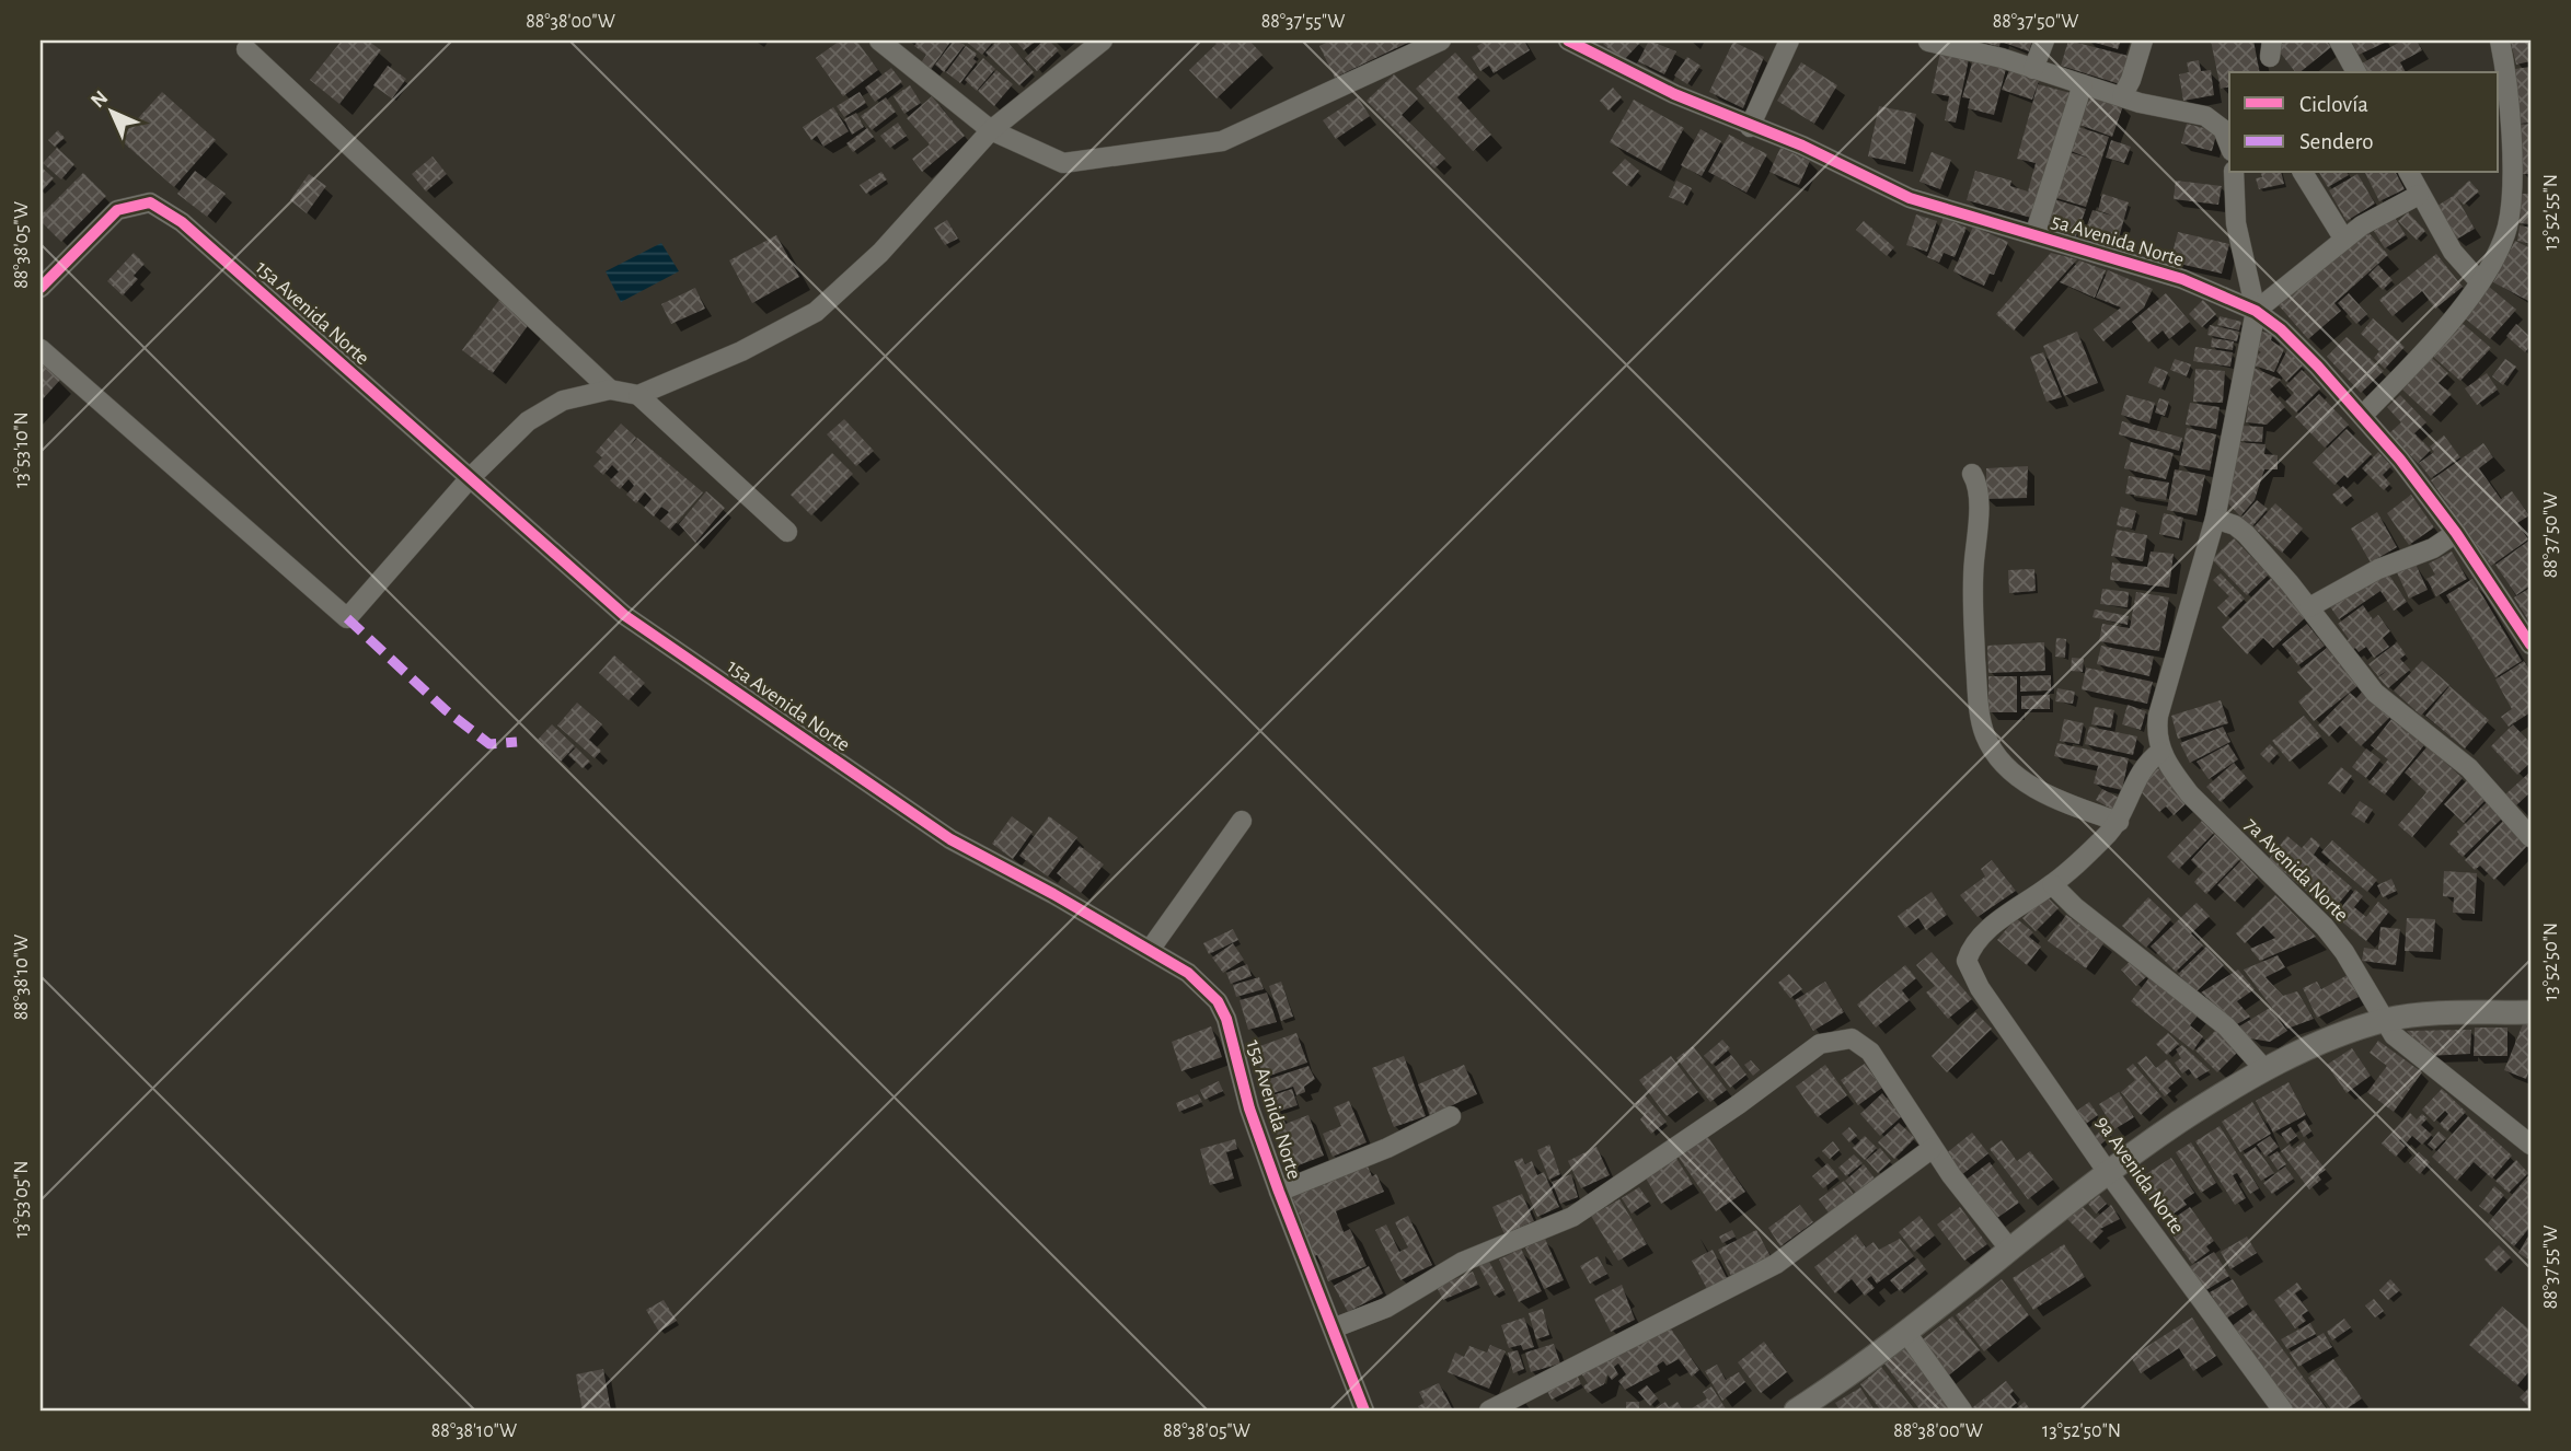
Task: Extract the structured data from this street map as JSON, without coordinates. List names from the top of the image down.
{
  "streets": {
    "street": [
      "5a Avenida Norte",
      "15a Avenida Norte",
      "7a Avenida Norte",
      "9a Avenida Norte"
    ]
  },
  "legend": ["Ciclovía", "Sendero"],
  "north": "top left",
  "coordinates": [
    "88°38'00\"W",
    "88°37'55\"W",
    "88°37'50\"W",
    "13°52'55\"N",
    "88°38'05\"W",
    "13°53'10\"N",
    "13°52'50\"N",
    "88°38'10\"W",
    "13°53'05\"N"
  ]
}
